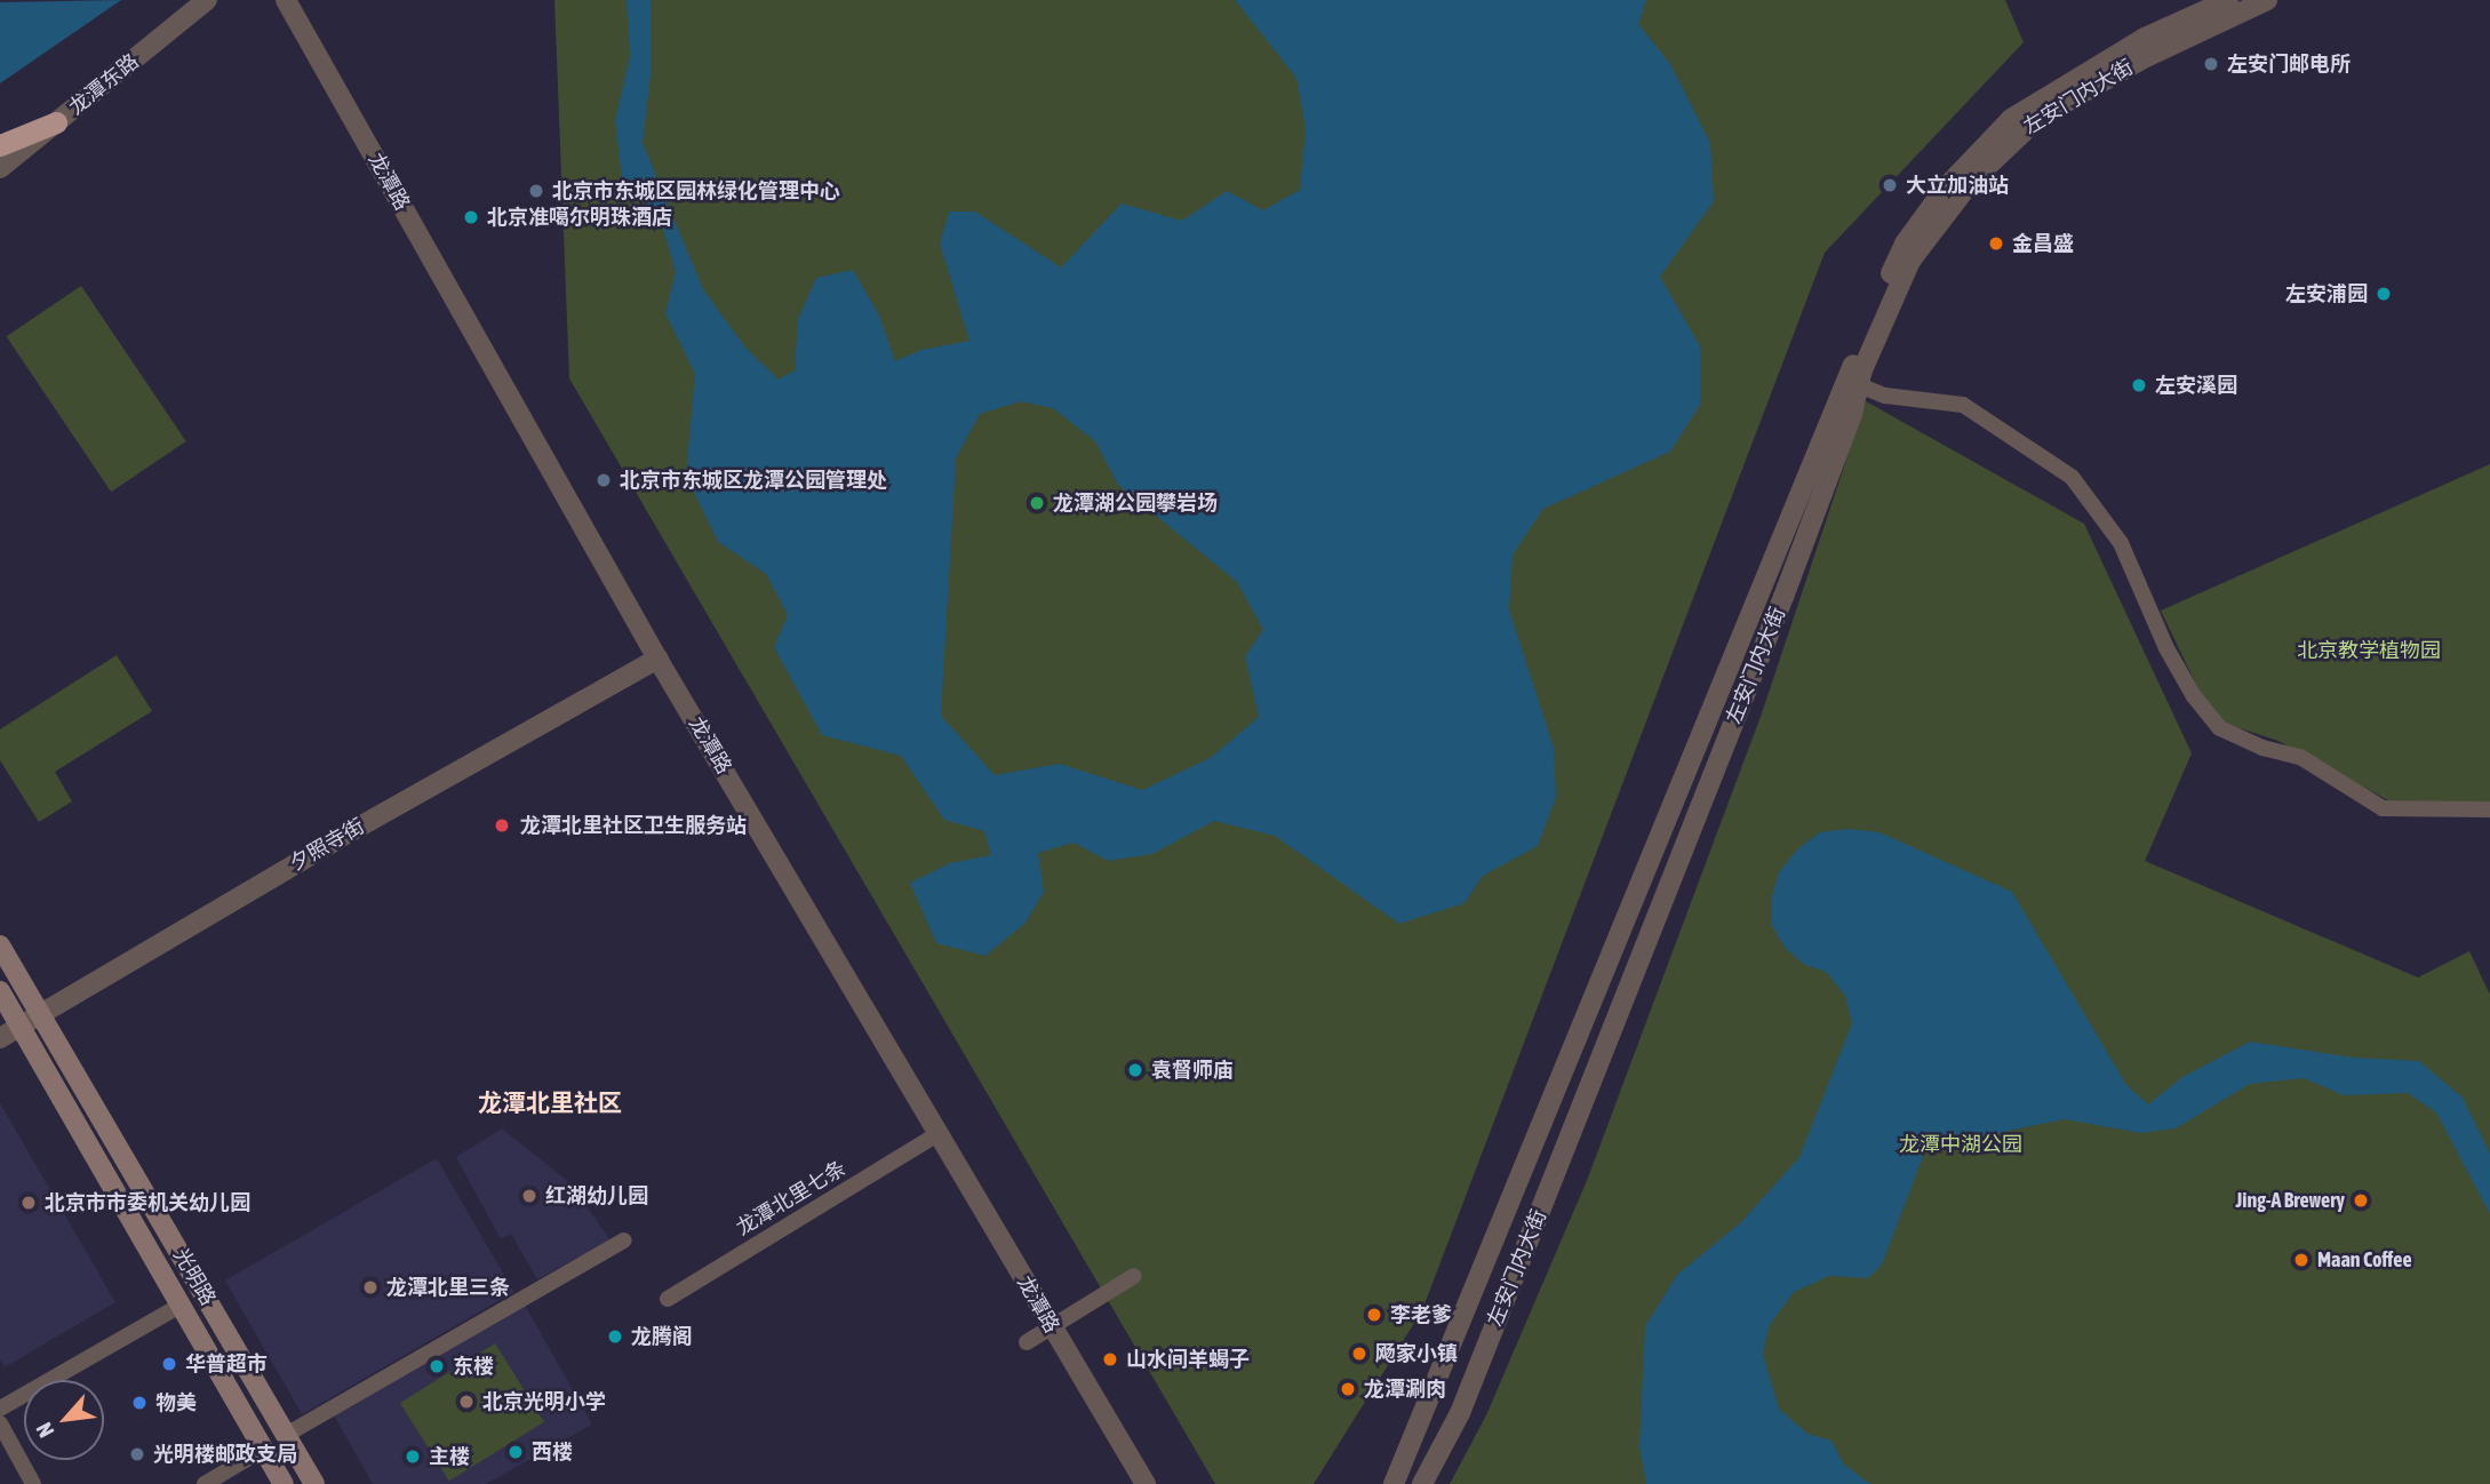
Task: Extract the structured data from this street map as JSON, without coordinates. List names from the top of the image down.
{
  "streets": {
    "main road": ["光明路"],
    "street": [
      "龙潭东路",
      "左安门内大街",
      "龙潭路",
      "夕照寺街",
      "龙潭北里七条"
    ]
  },
  "crossings": [
    ["龙潭路", "夕照寺街"],
    ["龙潭路", "龙潭北里七条"],
    ["夕照寺街", "光明路"]
  ],
  "districts": ["龙潭北里社区"],
  "parks": ["北京教学植物园", "龙潭中湖公园"],
  "places": [
    "左安门邮电所",
    "大立加油站",
    "北京市东城区园林绿化管理中心",
    "北京准噶尔明珠酒店",
    "金昌盛",
    "左安浦园",
    "左安溪园",
    "北京市东城区龙潭公园管理处",
    "龙潭湖公园攀岩场",
    "龙潭北里社区卫生服务站",
    "袁督师庙",
    "红湖幼儿园",
    "Jing-A Brewery",
    "北京市市委机关幼儿园",
    "Maan Coffee",
    "龙潭北里三条",
    "李老爹",
    "龙腾阁",
    "飏家小镇",
    "山水间羊蝎子",
    "华普超市",
    "东楼",
    "龙潭涮肉",
    "北京光明小学",
    "物美",
    "西楼",
    "光明楼邮政支局",
    "主楼"
  ],
  "north": "bottom left"
}
